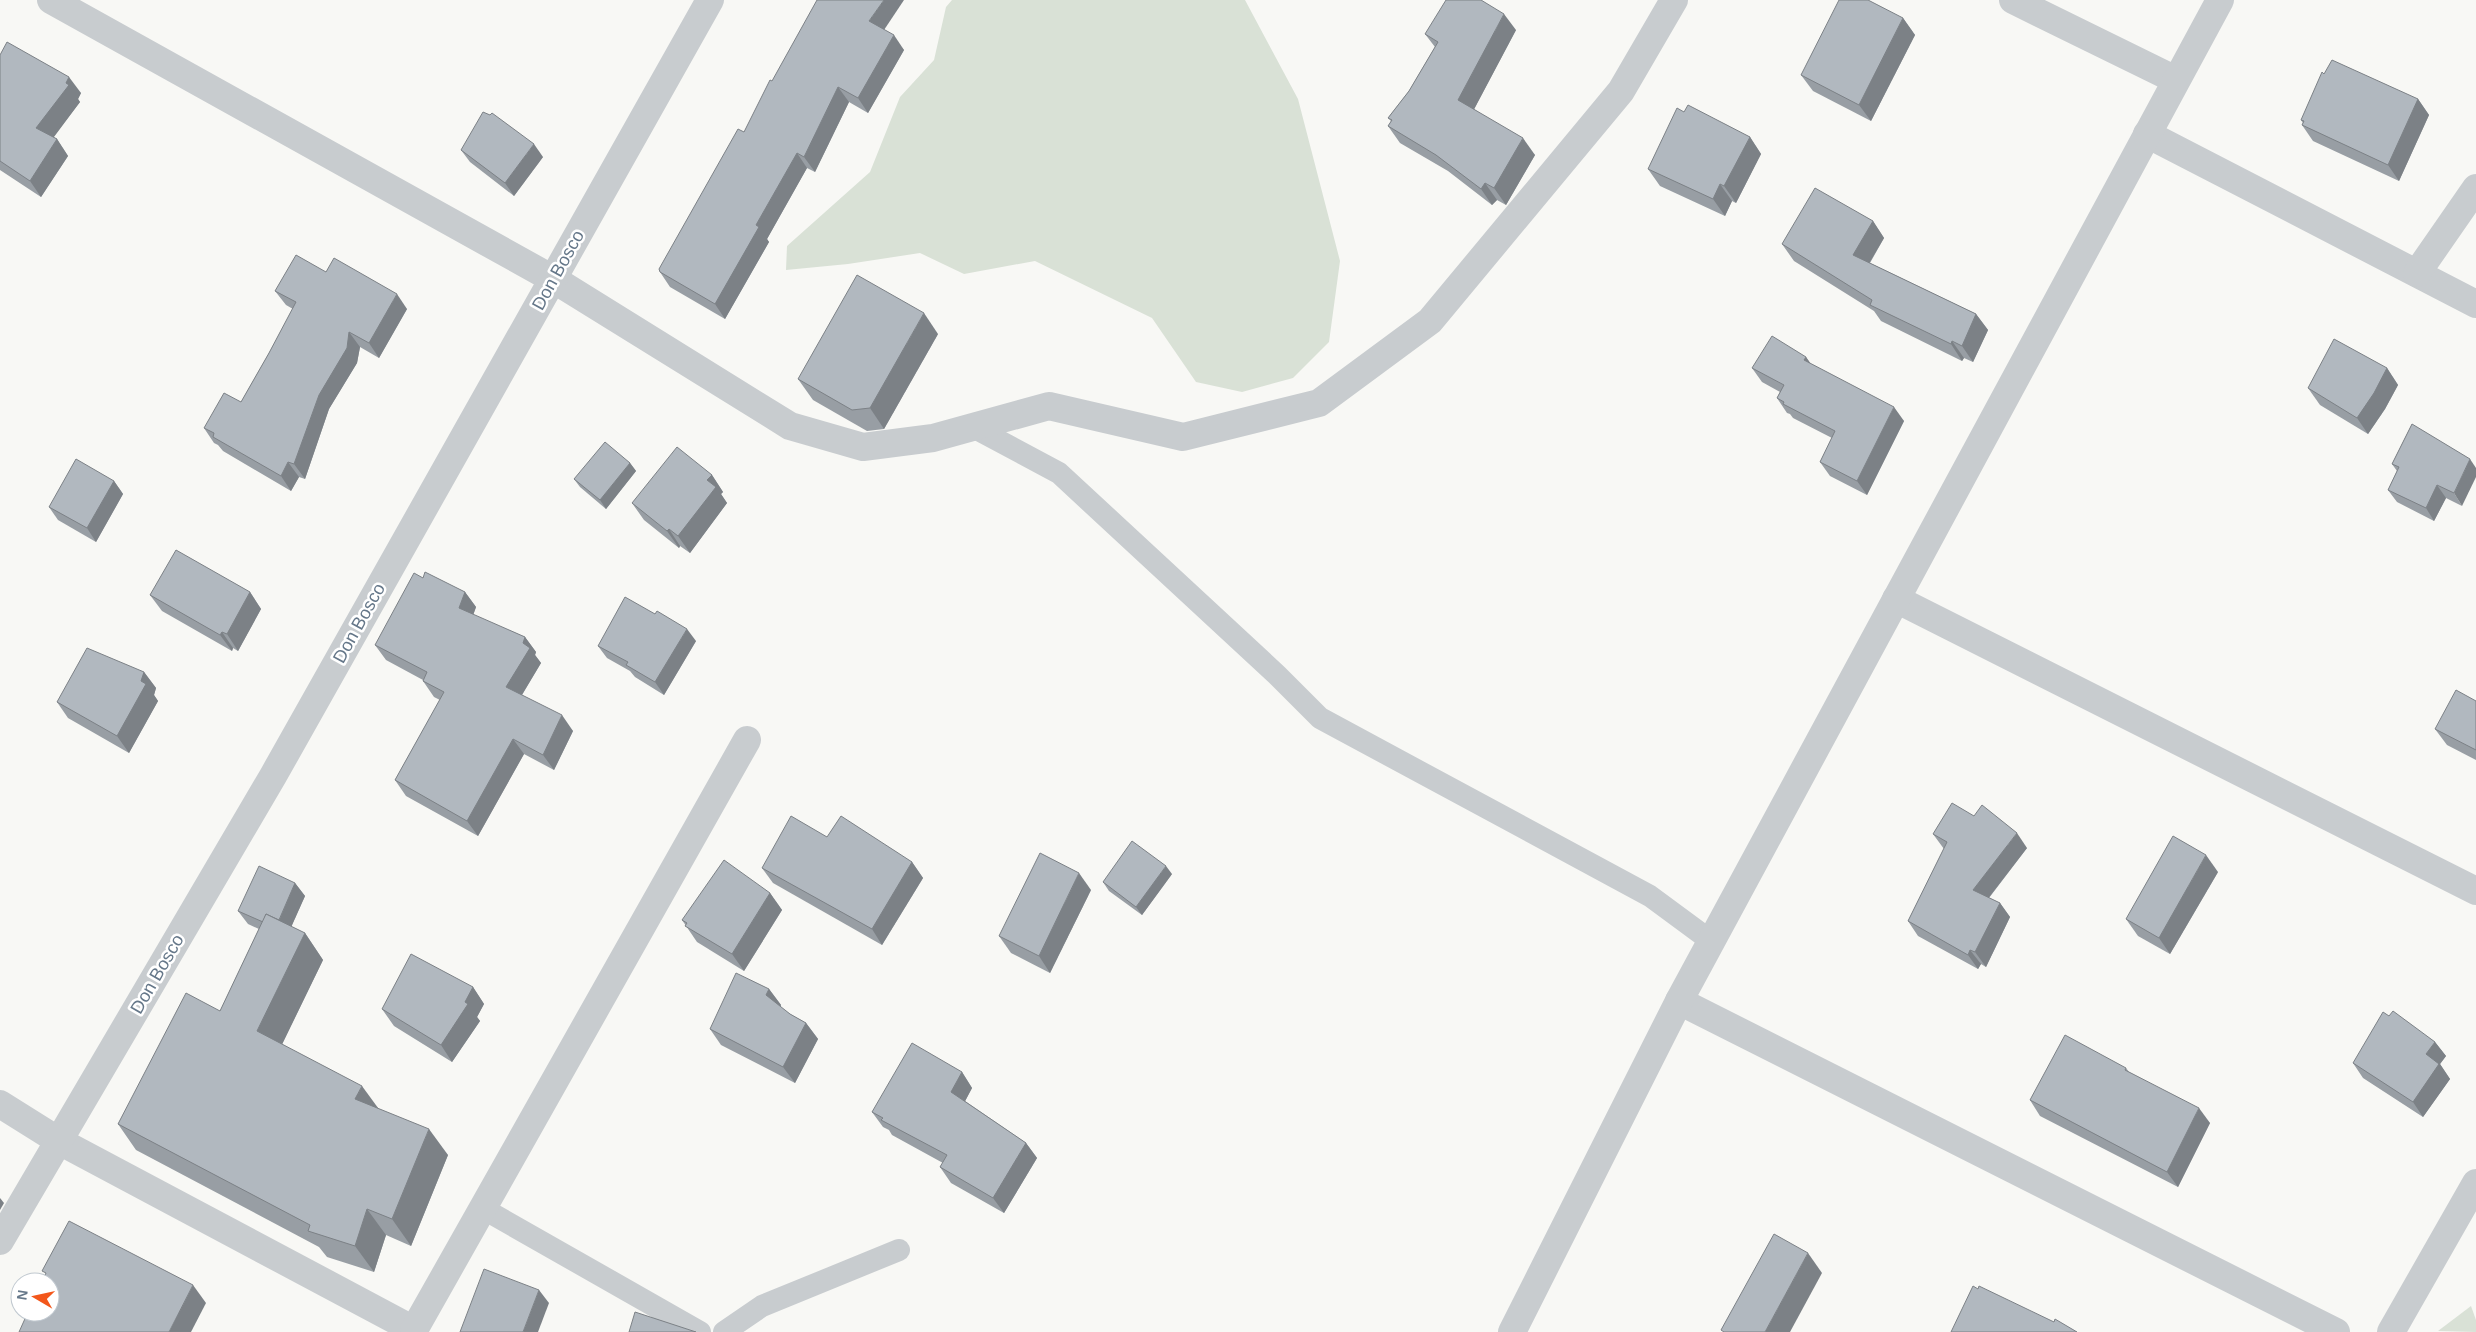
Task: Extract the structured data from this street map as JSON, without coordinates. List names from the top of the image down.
{
  "streets": {
    "street": ["Don Bosco"]
  },
  "north": "left"
}
